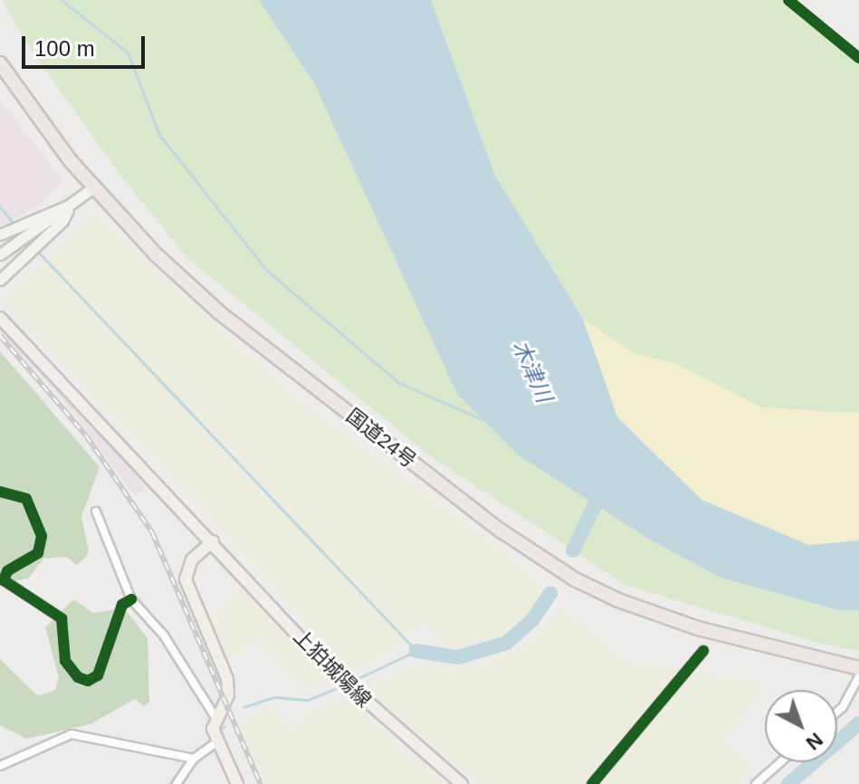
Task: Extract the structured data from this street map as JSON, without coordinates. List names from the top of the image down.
{
  "streets": {
    "highway": ["国道24号"],
    "main road": ["上狛城陽線"]
  },
  "water": ["木津川"],
  "scale_bar": "100 m",
  "north": "bottom right"
}
